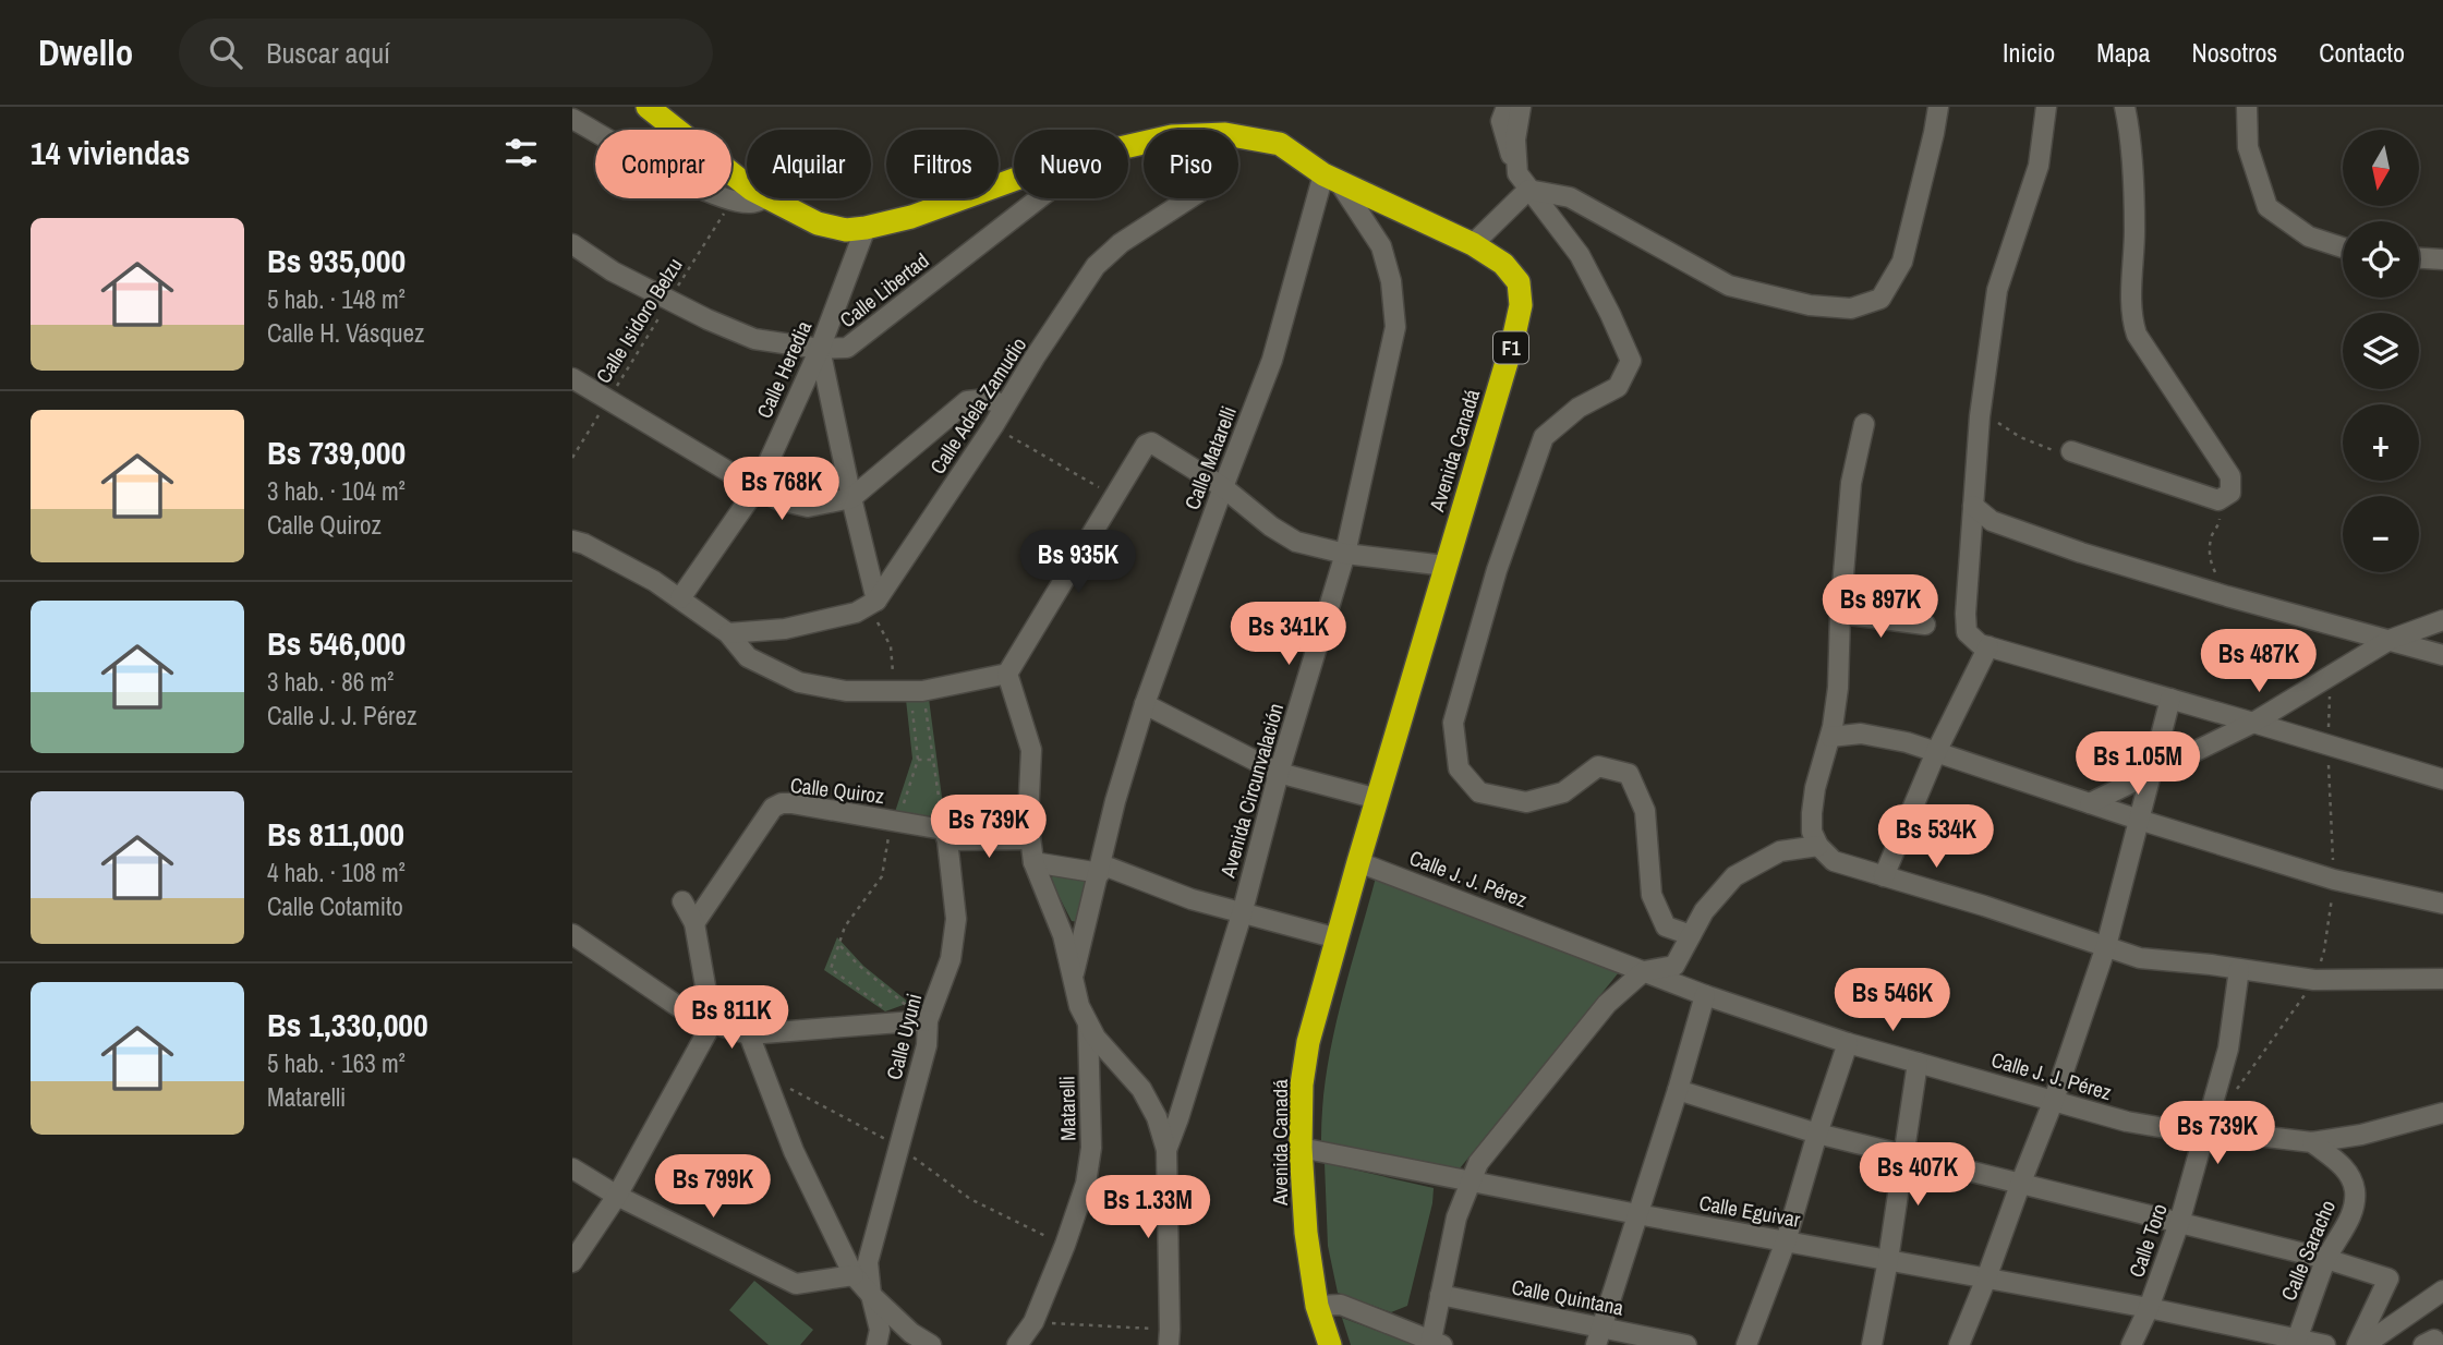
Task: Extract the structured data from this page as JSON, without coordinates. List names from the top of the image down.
{
  "streets": {
    "highway": ["F1", "Avenida Canadá"],
    "street": [
      "Calle Libertad",
      "Calle Heredia",
      "Calle Adela Zamudio",
      "Calle Matarelli",
      "Calle Quiroz",
      "Avenida Circunvalación",
      "Calle J. J. Pérez",
      "Calle Uyuni",
      "Matarelli",
      "Calle Eguivar",
      "Calle Toro",
      "Calle Saracho",
      "Calle Quintana"
    ],
    "path": ["Calle Isidoro Belzu"]
  },
  "crossings": [
    ["Calle Libertad", "Calle Isidoro Belzu"],
    ["Calle Libertad", "Calle Heredia"],
    ["Calle Heredia", "Avenida Canadá"],
    ["Avenida Canadá", "Calle Matarelli"],
    ["Avenida Canadá", "Avenida Circunvalación"],
    ["Avenida Canadá", "Calle J. J. Pérez"],
    ["Avenida Canadá", "Calle Eguivar"],
    ["Calle Matarelli", "Avenida Circunvalación"],
    ["Calle Quiroz", "Calle Uyuni"],
    ["Calle J. J. Pérez", "Calle Toro"],
    ["Calle J. J. Pérez", "Calle Saracho"],
    ["Calle Eguivar", "Calle Toro"],
    ["Calle Eguivar", "Calle Saracho"]
  ],
  "north": "bottom",
  "page": {
    "header": "Dwello",
    "search": "Buscar aquí",
    "nav": [
      "Inicio",
      "Mapa",
      "Nosotros",
      "Contacto"
    ],
    "heading": "14 viviendas",
    "map_buttons": ["+", "−"],
    "chip": [
      "Comprar",
      "Alquilar",
      "Filtros",
      "Nuevo",
      "Piso"
    ],
    "list": [
      {
        "name": "Bs 935,000",
        "note": "5 hab. · 148 m² · Calle H. Vásquez"
      },
      {
        "name": "Bs 739,000",
        "note": "3 hab. · 104 m² · Calle Quiroz"
      },
      {
        "name": "Bs 546,000",
        "note": "3 hab. · 86 m² · Calle J. J. Pérez"
      },
      {
        "name": "Bs 811,000",
        "note": "4 hab. · 108 m² · Calle Cotamito"
      },
      {
        "name": "Bs 1,330,000",
        "note": "5 hab. · 163 m² · Matarelli"
      }
    ],
    "price": [
      "Bs 768K",
      "Bs 935K",
      "Bs 897K",
      "Bs 341K",
      "Bs 487K",
      "Bs 1.05M",
      "Bs 739K",
      "Bs 534K",
      "Bs 546K",
      "Bs 811K",
      "Bs 739K",
      "Bs 407K",
      "Bs 799K",
      "Bs 1.33M"
    ]
  }
}
